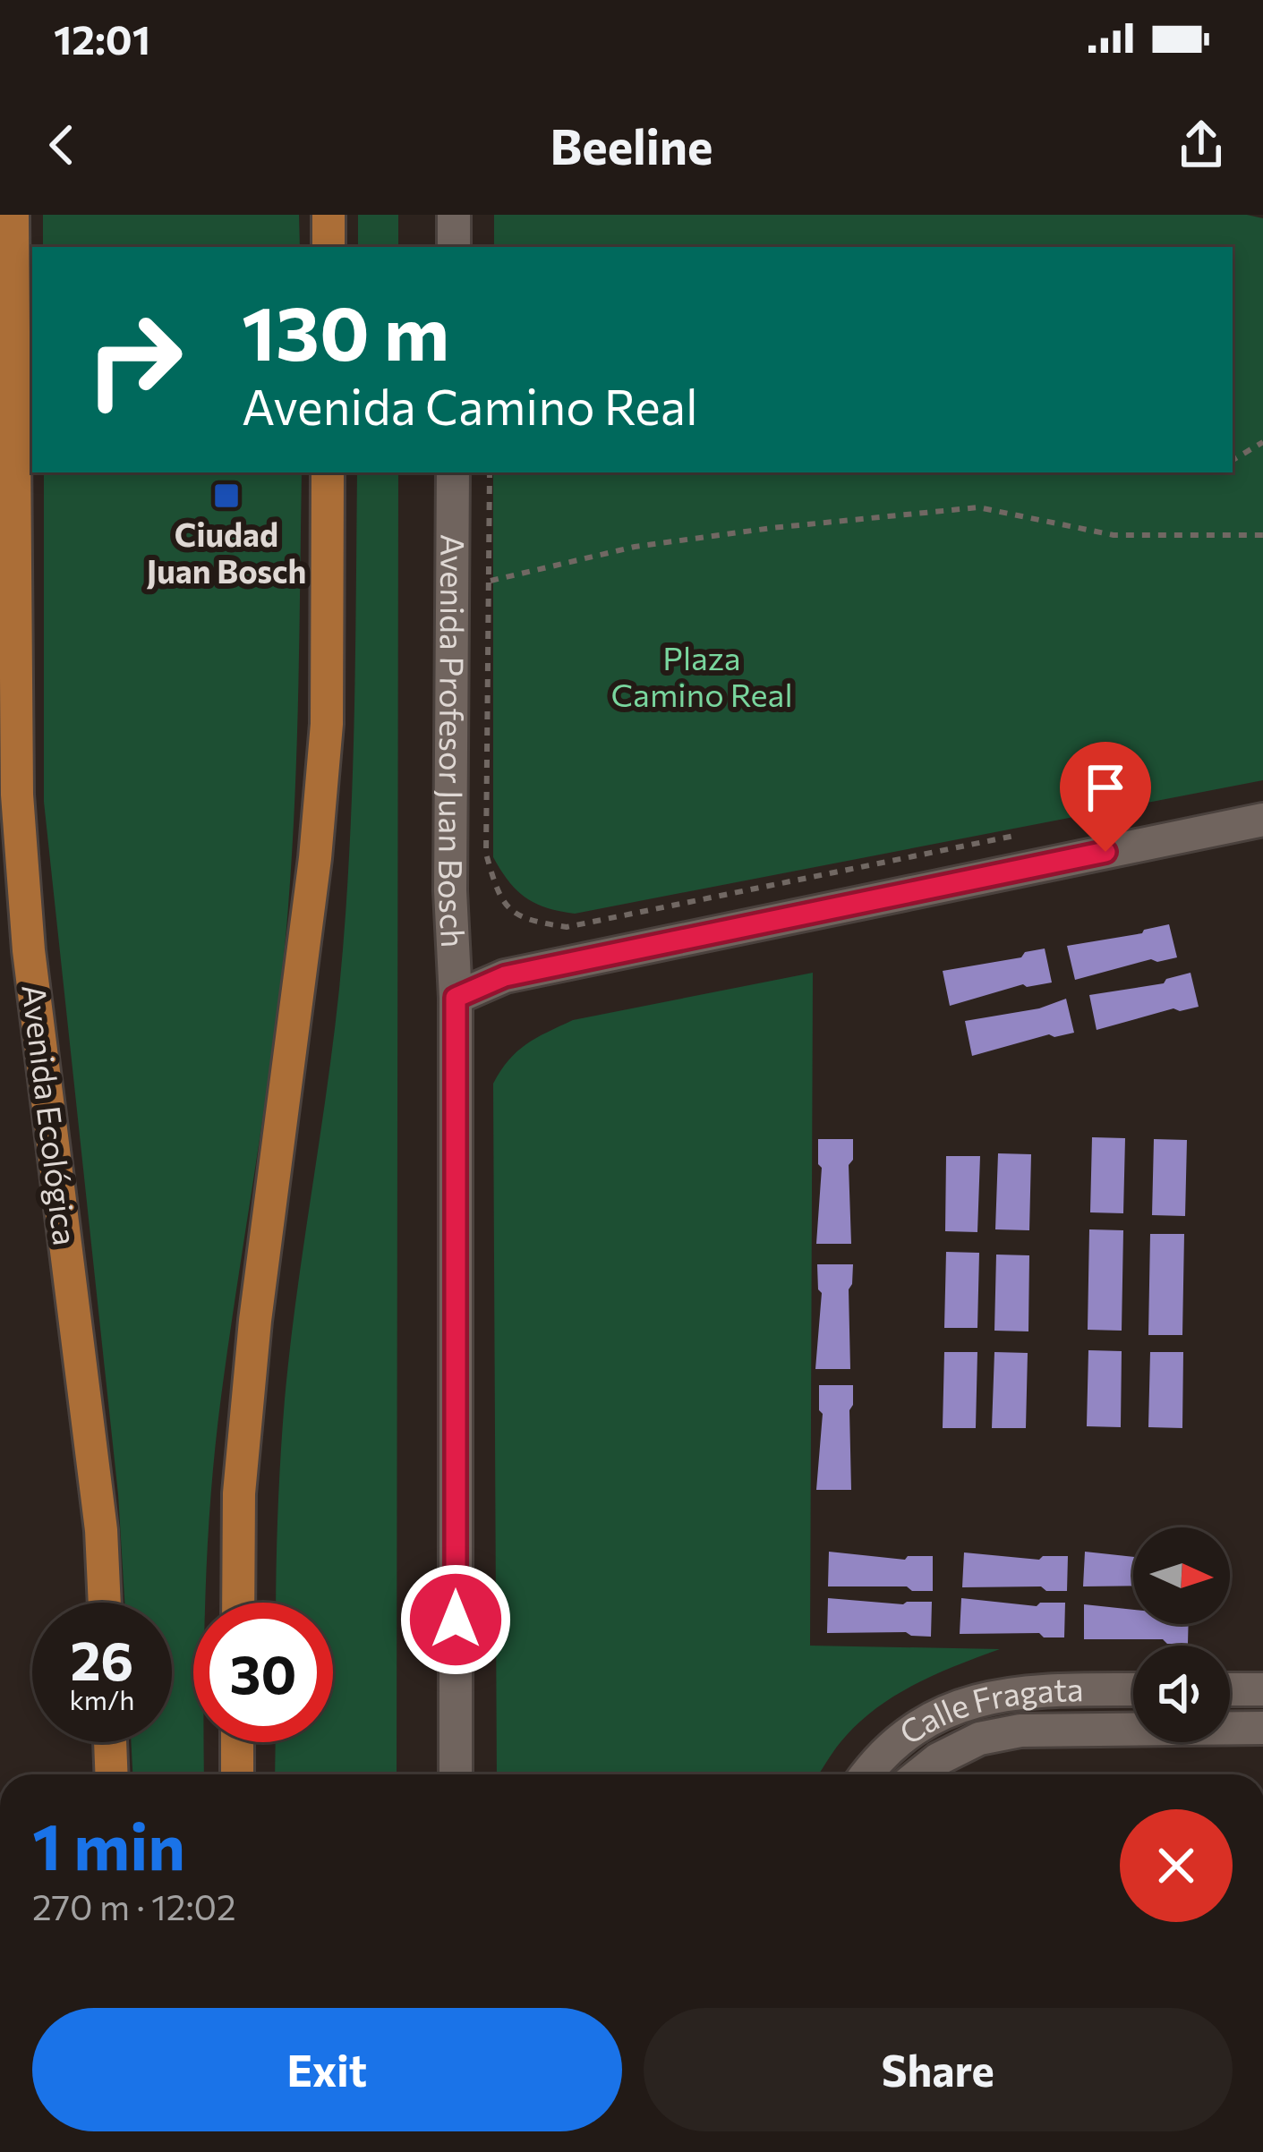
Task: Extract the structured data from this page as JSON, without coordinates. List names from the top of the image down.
{
  "streets": {
    "main road": ["Avenida Ecológica"],
    "street": ["Avenida Profesor Juan Bosch", "Calle Fragata"]
  },
  "parks": ["Plaza Camino Real"],
  "places": {
    "transit": ["Ciudad Juan Bosch"]
  },
  "north": "right",
  "page": {
    "status": "12:01",
    "header": "Beeline",
    "turn": ["130 m", "Avenida Camino Real"],
    "speed": "26 km/h",
    "limit": "30",
    "heading": ["1 min", "270 m · 12:02"],
    "buttons": ["Exit", "Share"]
  }
}
